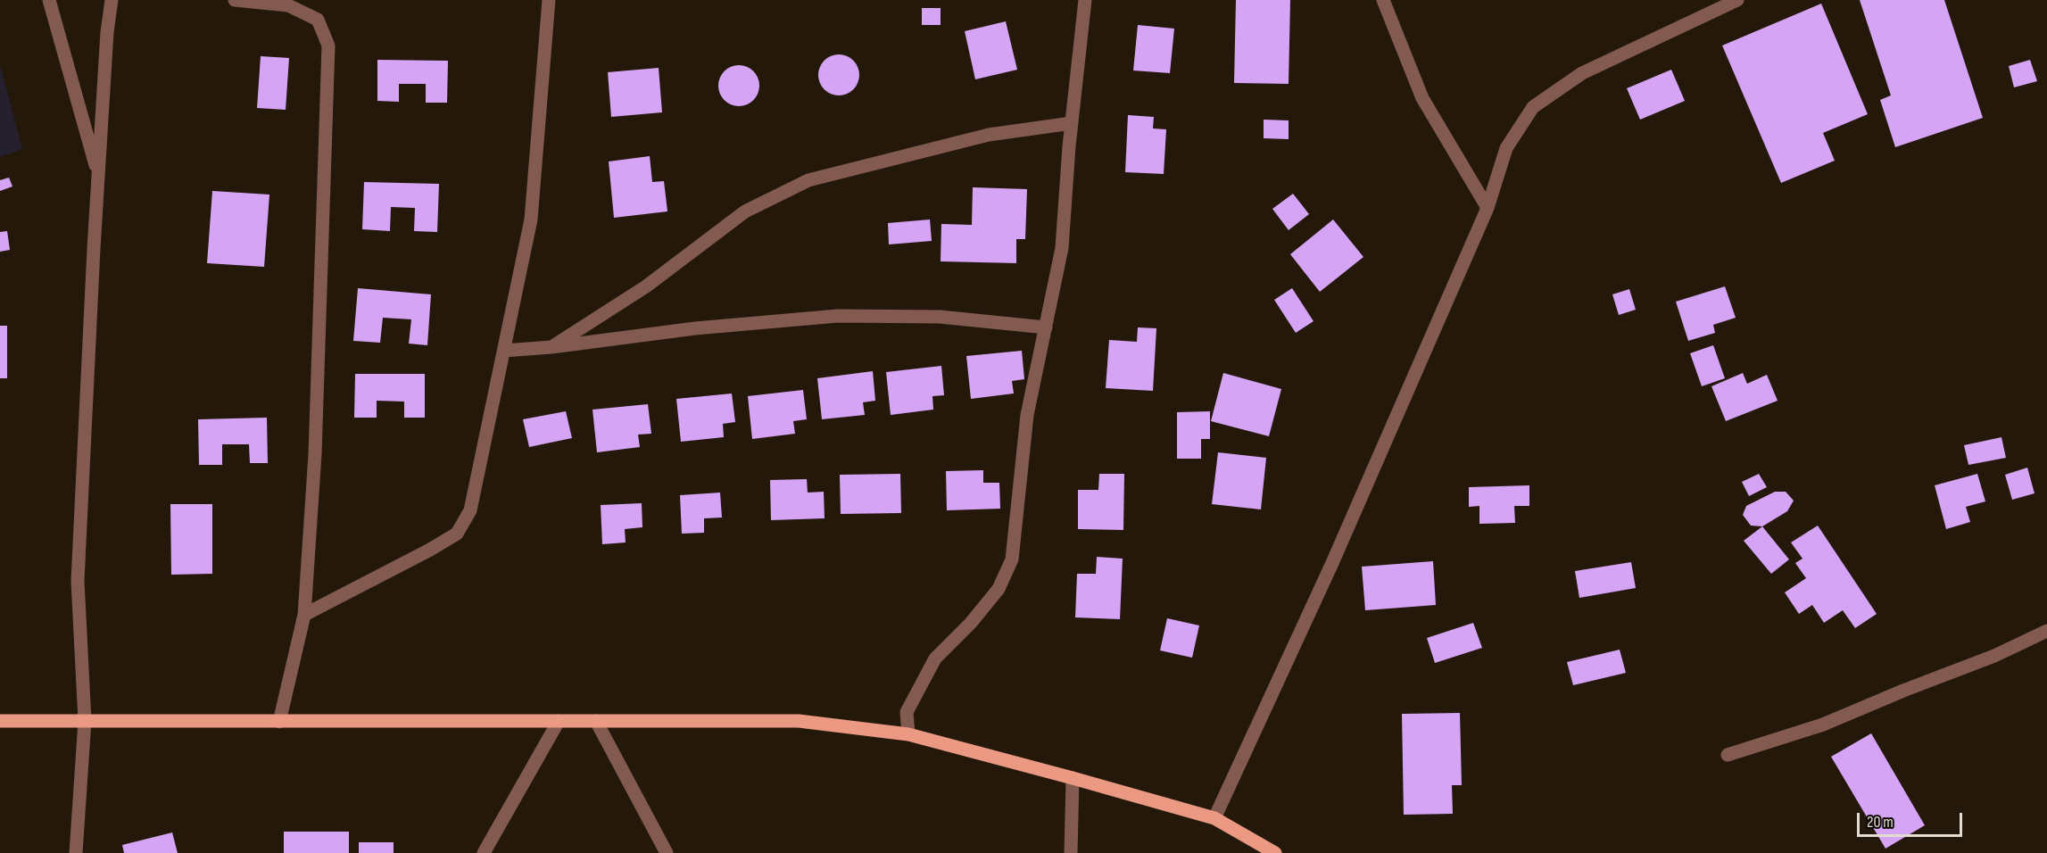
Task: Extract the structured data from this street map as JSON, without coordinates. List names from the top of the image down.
{
  "scale_bar": "20 m"
}
